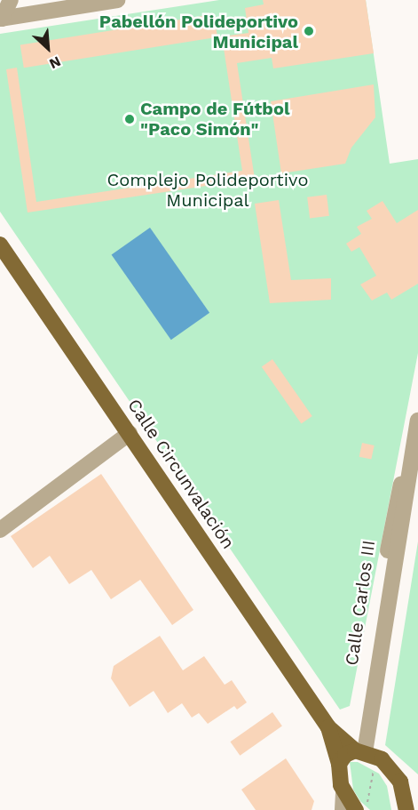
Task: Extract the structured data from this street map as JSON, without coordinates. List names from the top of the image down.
{
  "streets": {
    "main road": ["Calle Circunvalación"],
    "street": ["Calle Carlos III"]
  },
  "parks": ["Complejo Polideportivo Municipal"],
  "places": ["Pabellón Polideportivo Municipal", "Campo de Fútbol \"Paco Simón\""],
  "north": "bottom right"
}
